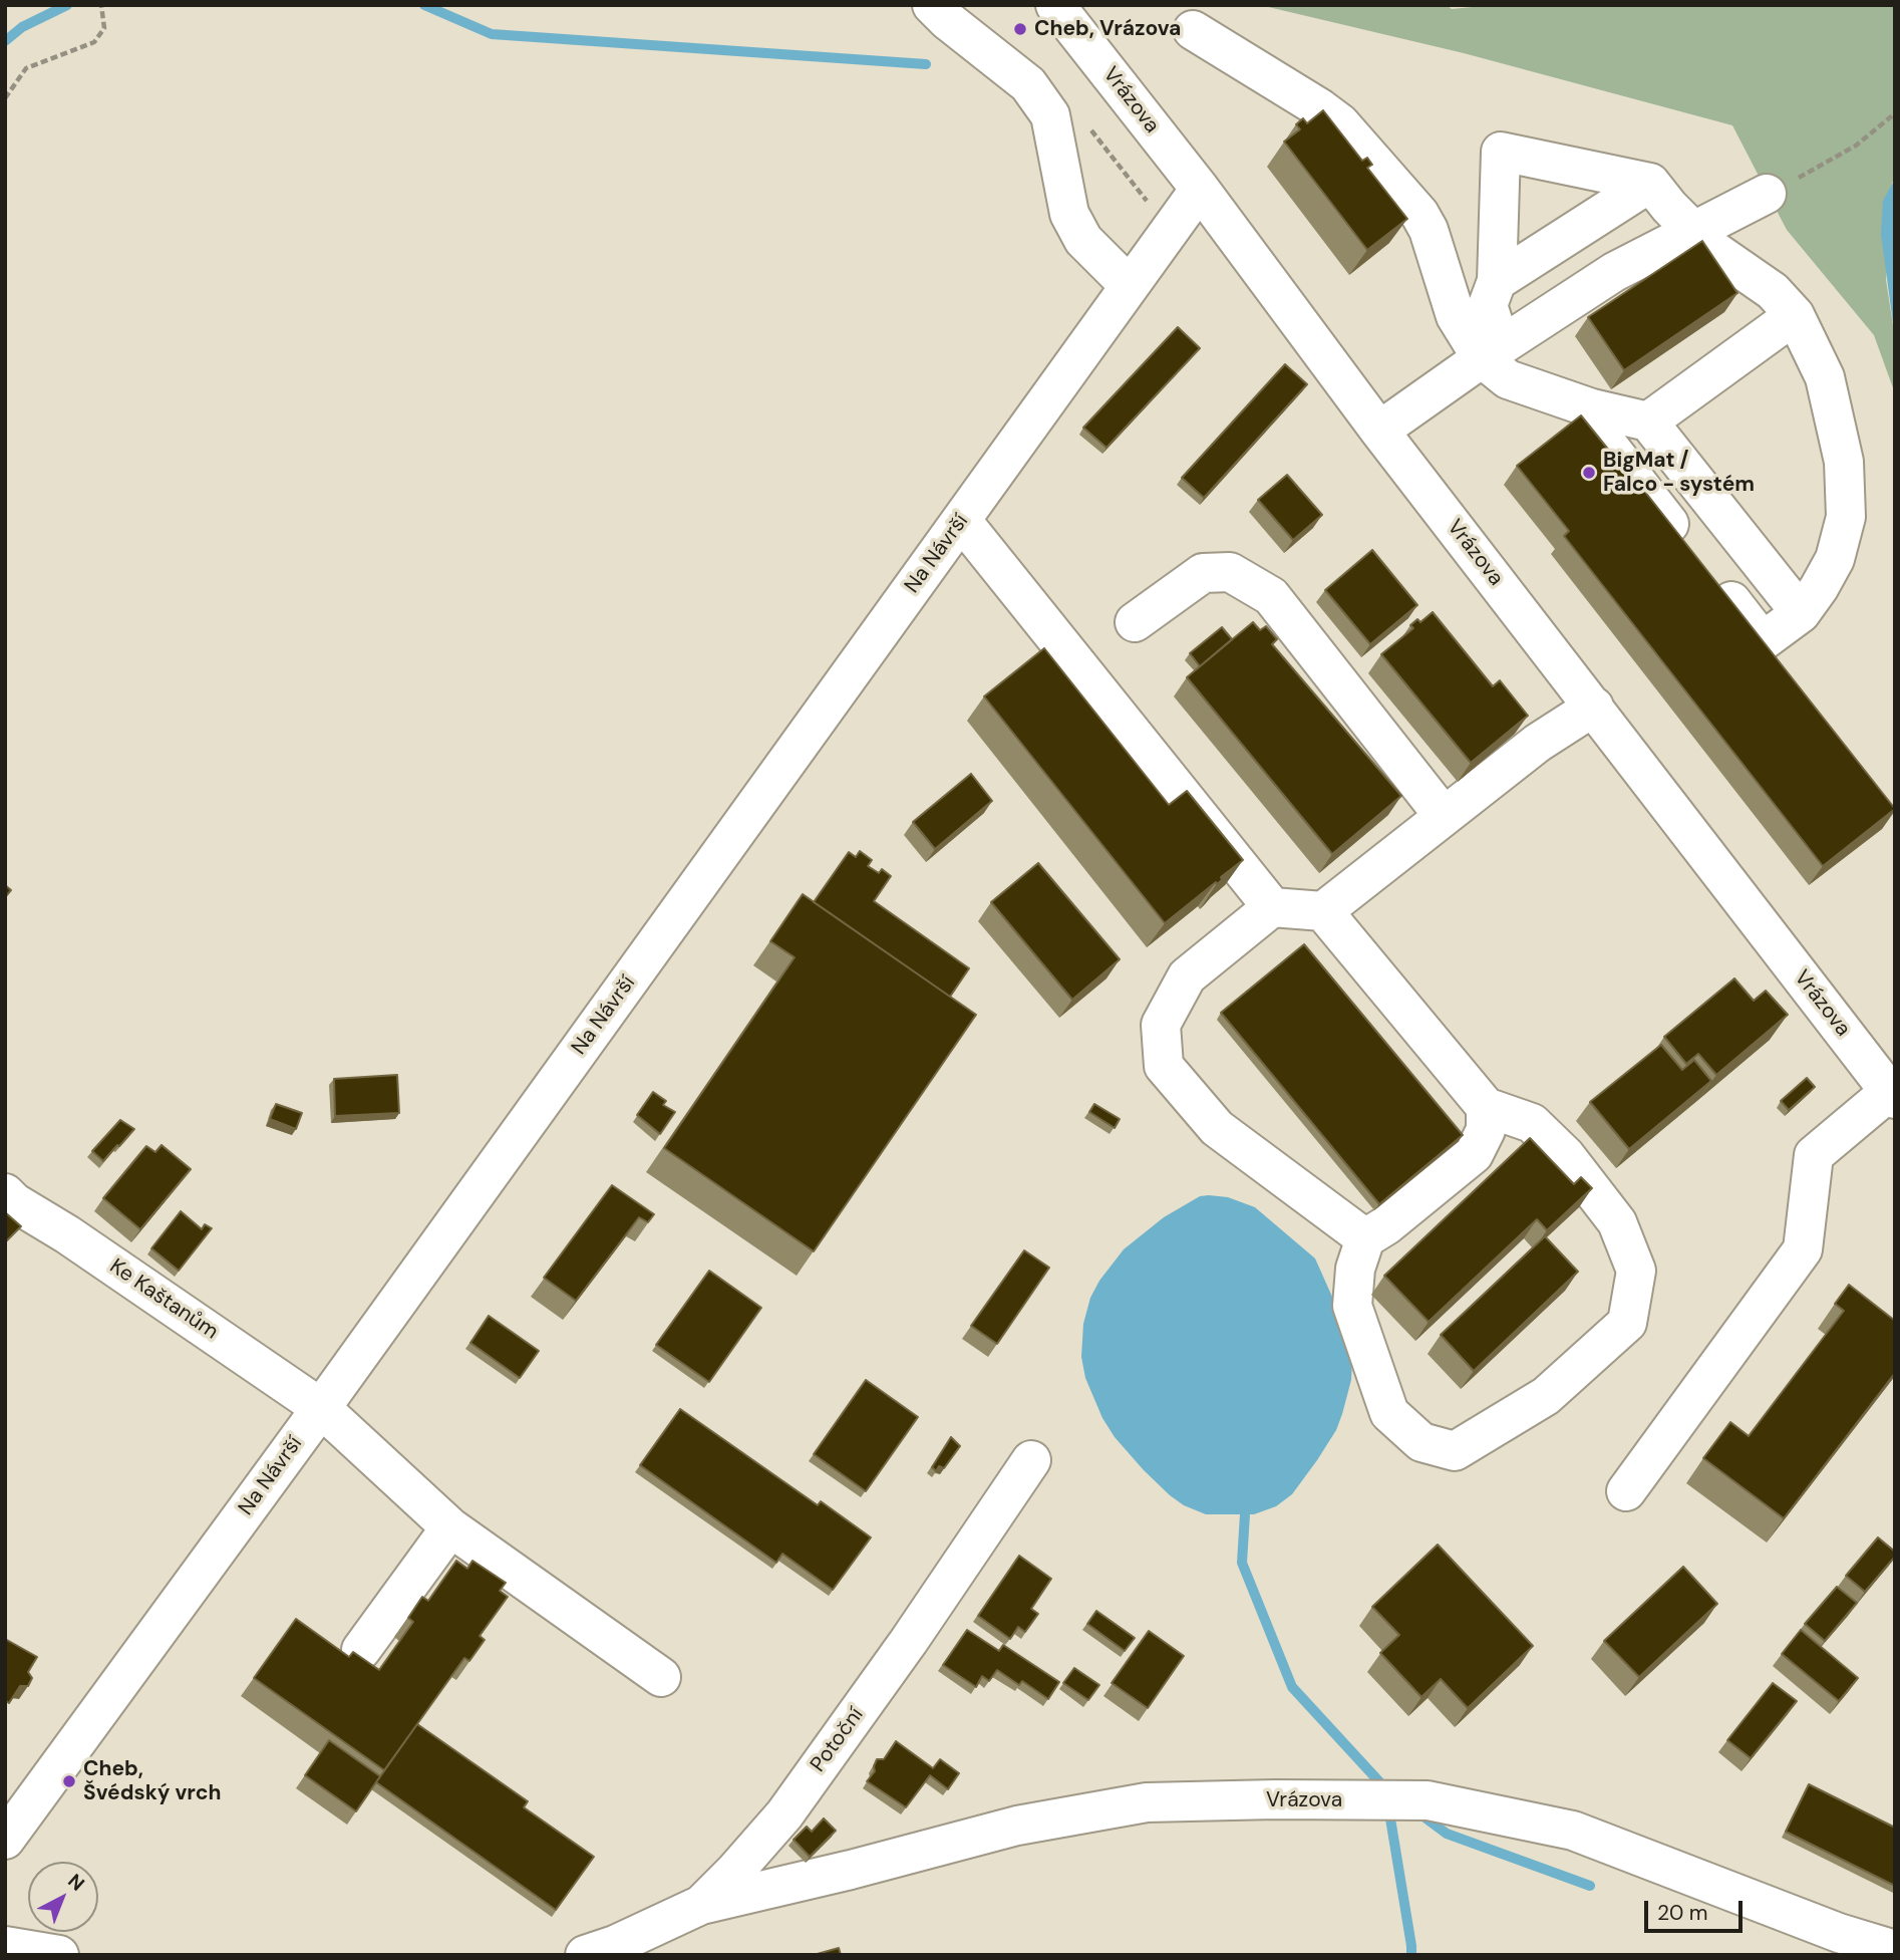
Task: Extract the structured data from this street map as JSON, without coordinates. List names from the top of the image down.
{
  "streets": {
    "street": [
      "Vrázova",
      "Na Návrší",
      "Ke Kaštanům",
      "Potoční"
    ]
  },
  "crossings": [
    ["Vrázova", "Na Návrší"],
    ["Vrázova", "Potoční"],
    ["Na Návrší", "Ke Kaštanům"]
  ],
  "places": ["Cheb, Vrázova", "BigMat / Falco - systém", "Cheb, Švédský vrch"],
  "scale_bar": "20 m",
  "north": "top right"
}
